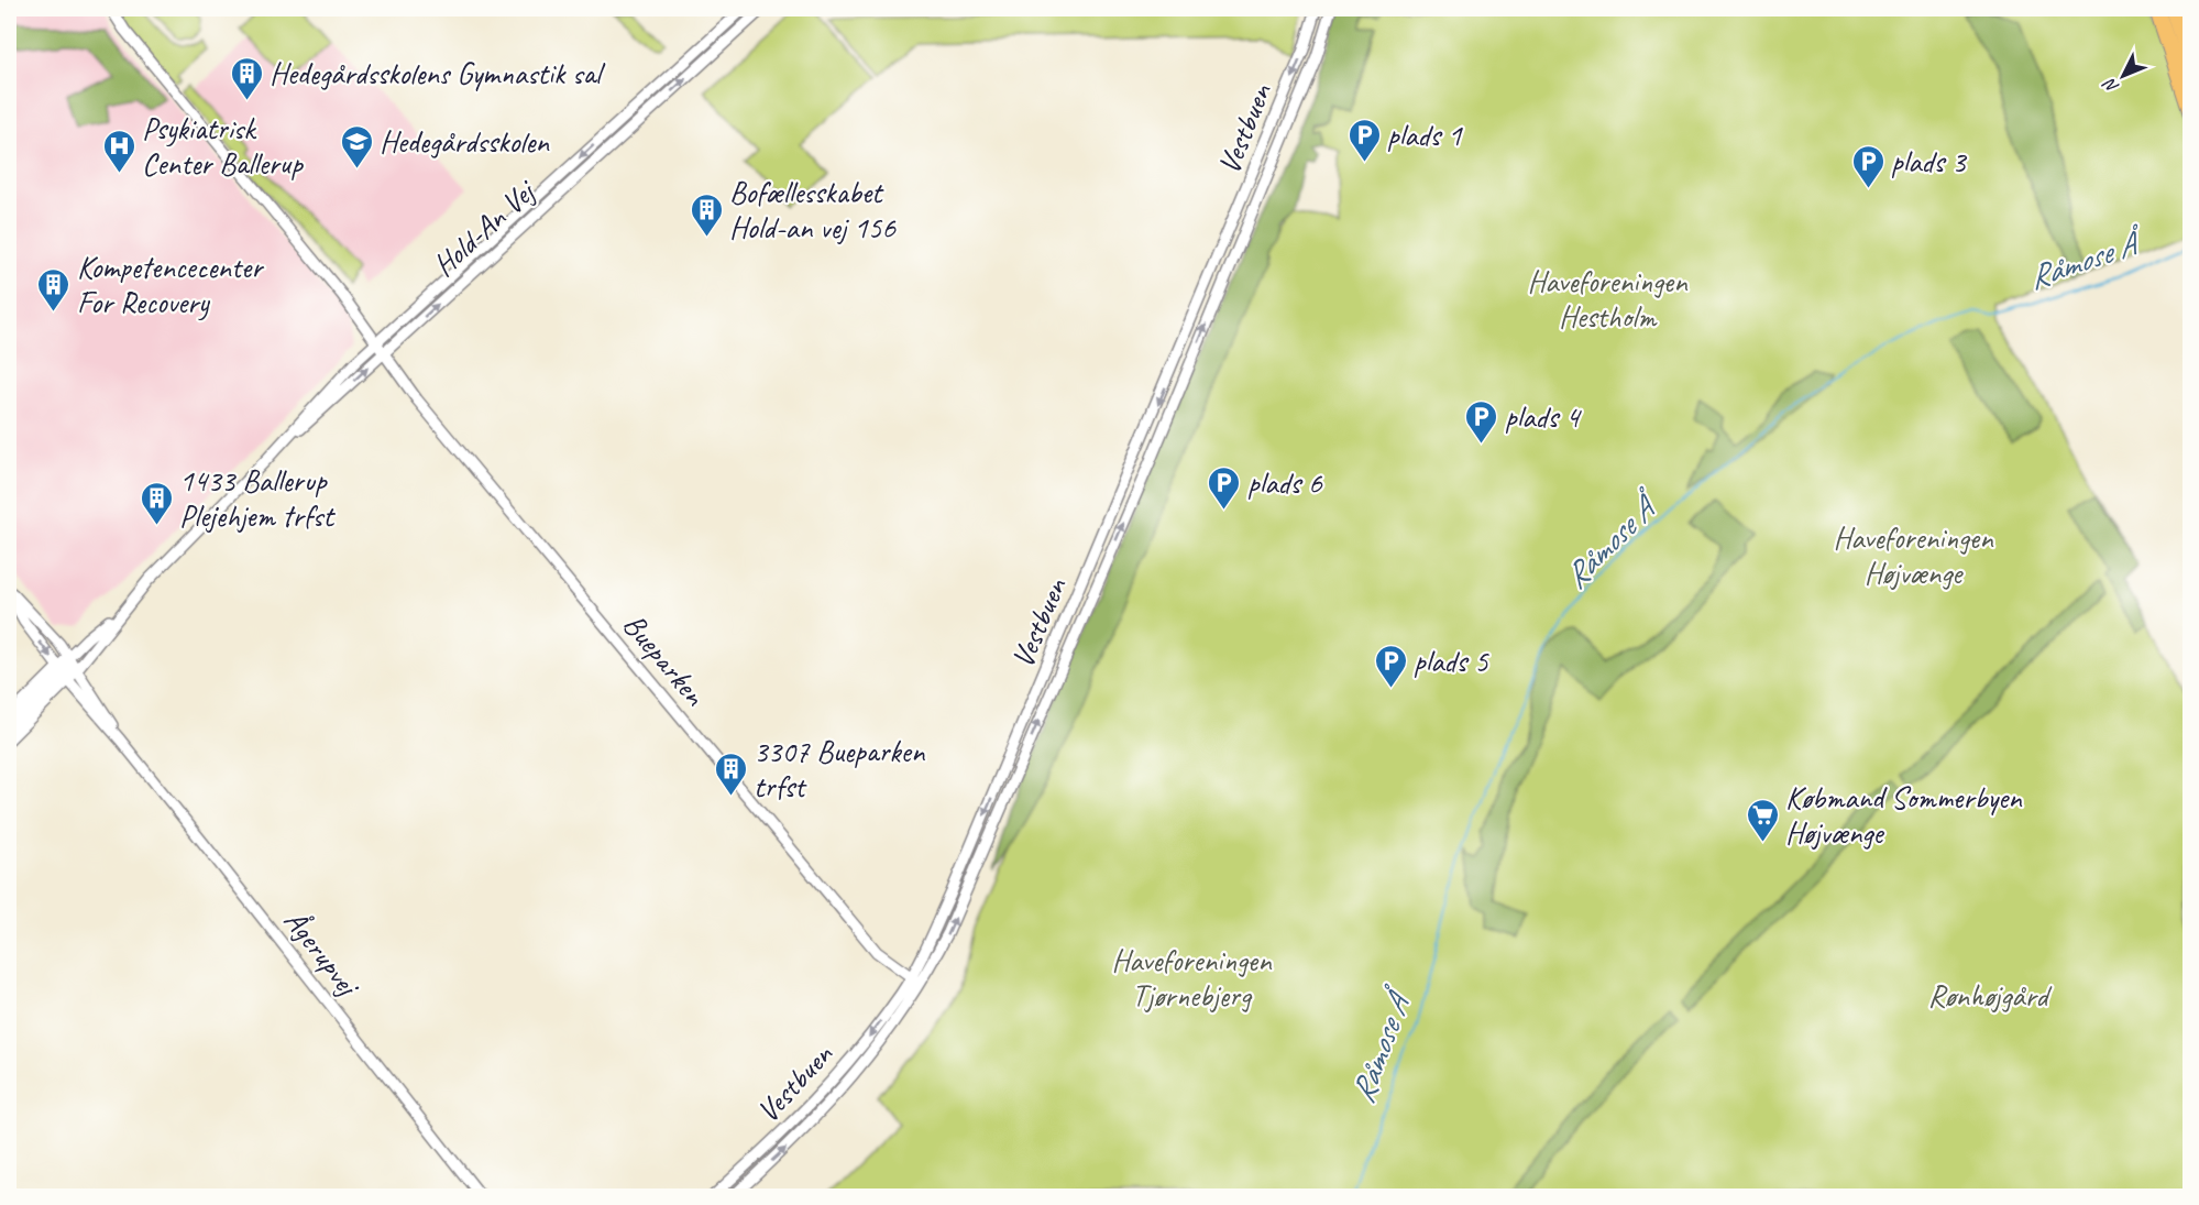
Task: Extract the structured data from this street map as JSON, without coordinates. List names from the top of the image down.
{
  "streets": {
    "street": [
      "Vestbuen",
      "Hold-An Vej",
      "Bueparken",
      "Ågerupvej"
    ]
  },
  "crossings": [
    ["Vestbuen", "Bueparken"],
    ["Hold-An Vej", "Bueparken"],
    ["Hold-An Vej", "Ågerupvej"]
  ],
  "water": ["Råmose Å"],
  "parks": [
    "Haveforeningen Hestholm",
    "Haveforeningen Højvænge",
    "Haveforeningen Tjørnebjerg",
    "Rønhøjgård"
  ],
  "places": {
    "building": [
      "Hedegårdsskolens Gymnastik sal",
      "Bofællesskabet Hold-an vej 156",
      "Kompetencecenter For Recovery",
      "1433 Ballerup Plejehjem trfst",
      "3307 Bueparken trfst"
    ],
    "parking": [
      "plads 1",
      "plads 3",
      "plads 4",
      "plads 6",
      "plads 5"
    ],
    "school or university": ["Hedegårdsskolen"],
    "hospital": ["Psykiatrisk Center Ballerup"],
    "supermarket": ["Købmand Sommerbyen Højvænge"]
  },
  "north": "bottom left"
}
